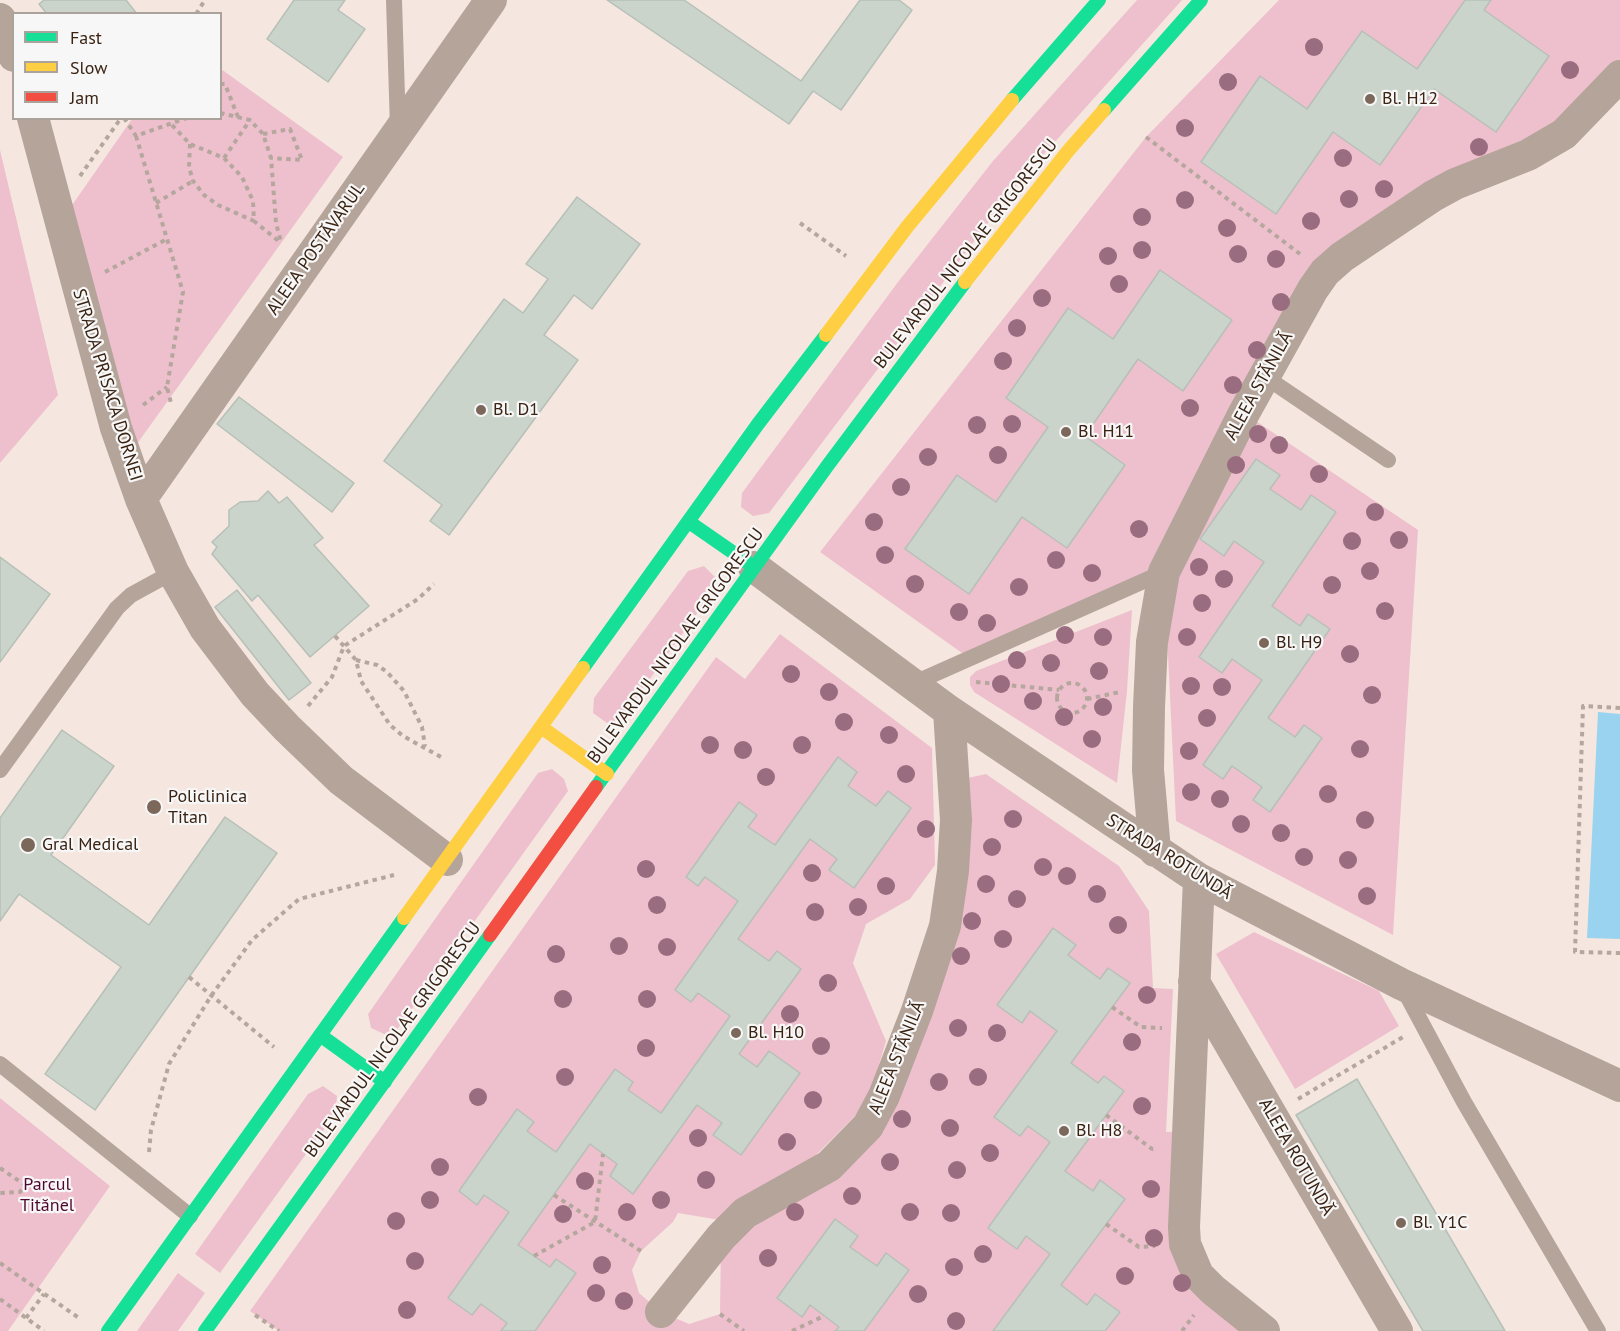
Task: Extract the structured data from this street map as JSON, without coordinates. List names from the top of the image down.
{
  "streets": {
    "main road": ["BULEVARDUL NICOLAE GRIGORESCU"],
    "street": [
      "ALEEA POSTĂVARUL",
      "STRADA PRISACA DORNEI",
      "ALEEA STĂNILĂ",
      "STRADA ROTUNDĂ",
      "ALEEA ROTUNDĂ"
    ]
  },
  "crossings": [
    ["ALEEA POSTĂVARUL", "STRADA PRISACA DORNEI"],
    ["BULEVARDUL NICOLAE GRIGORESCU", "STRADA ROTUNDĂ"],
    ["ALEEA STĂNILĂ", "STRADA ROTUNDĂ"]
  ],
  "parks": ["Parcul Titănel"],
  "places": [
    "Bl. H12",
    "Bl. D1",
    "Bl. H11",
    "Bl. H9",
    "Policlinica Titan",
    "Gral Medical",
    "Bl. H10",
    "Bl. H8",
    "Bl. Y1C"
  ],
  "legend": ["Fast", "Slow", "Jam"]
}
